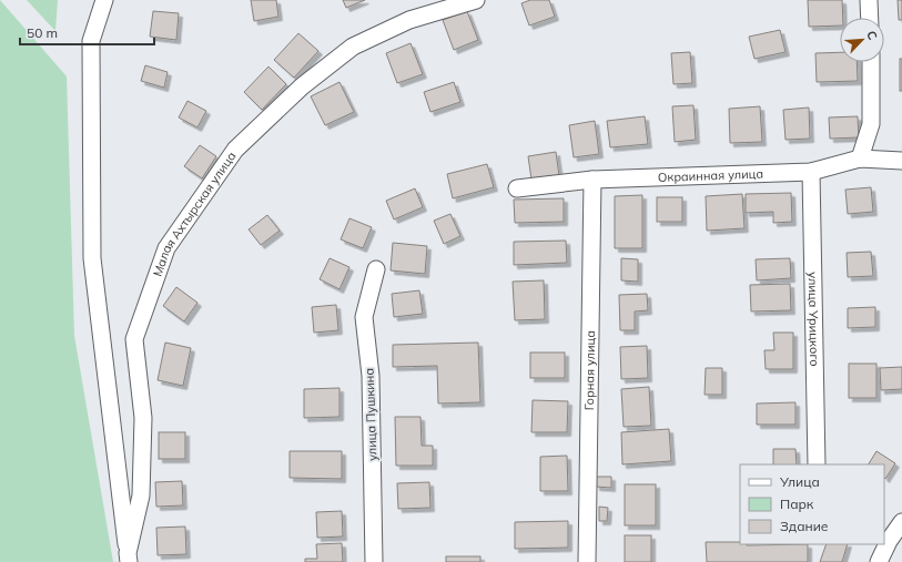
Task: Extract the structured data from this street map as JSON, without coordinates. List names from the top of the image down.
{
  "streets": {
    "street": [
      "Окраинная улица",
      "Малая Ахтырская улица",
      "улица Урицкого",
      "Горная улица",
      "улица Пушкина"
    ]
  },
  "crossings": [
    ["Окраинная улица", "улица Урицкого"],
    ["Окраинная улица", "Горная улица"]
  ],
  "legend": ["Улица", "Парк", "Здание"],
  "scale_bar": "50 m",
  "north": "top right"
}
